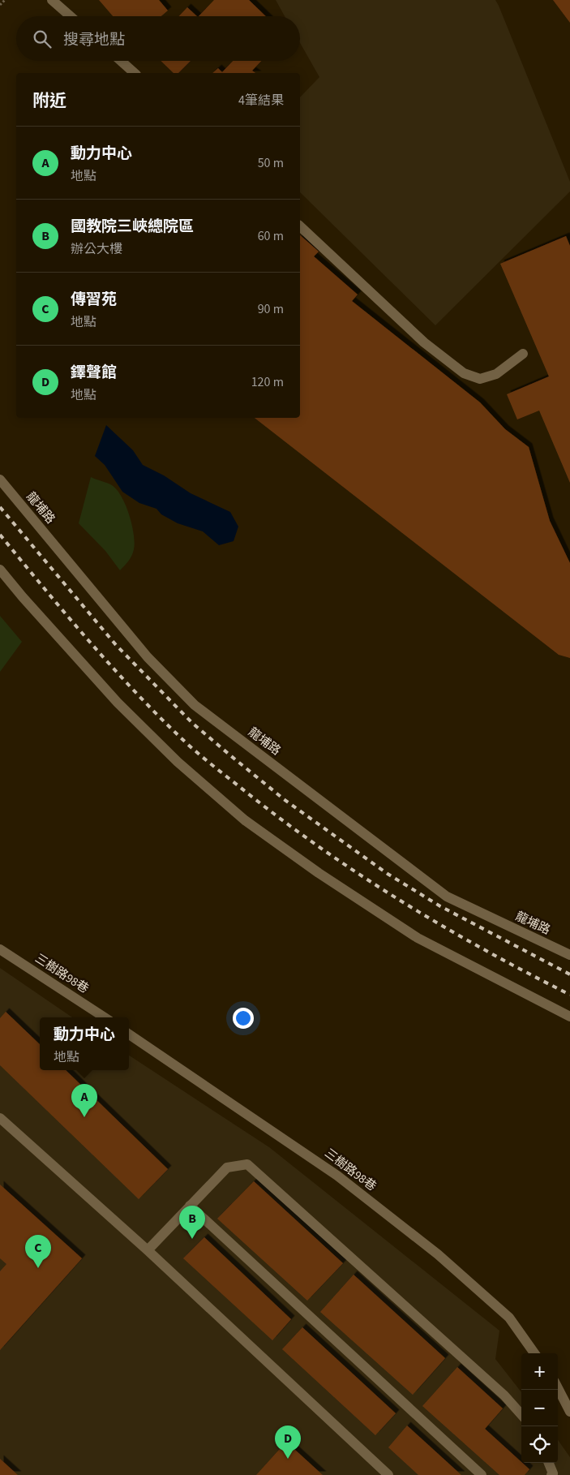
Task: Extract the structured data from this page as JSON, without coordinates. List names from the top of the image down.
{
  "streets": {
    "street": ["龍埔路", "三樹路98巷"]
  },
  "page": {
    "search": "搜尋地點",
    "heading": ["附近", "4筆結果"],
    "list": [
      {
        "mark": "A",
        "name": "動力中心",
        "note": "地點",
        "value": "50 m"
      },
      {
        "mark": "B",
        "name": "國教院三峽總院區",
        "note": "辦公大樓",
        "value": "60 m"
      },
      {
        "mark": "C",
        "name": "傳習苑",
        "note": "地點",
        "value": "90 m"
      },
      {
        "mark": "D",
        "name": "鐸聲館",
        "note": "地點",
        "value": "120 m"
      }
    ],
    "popup": ["動力中心", "地點"],
    "pins": [
      "A",
      "B",
      "C",
      "D"
    ],
    "map_buttons": ["+", "−"]
  }
}
